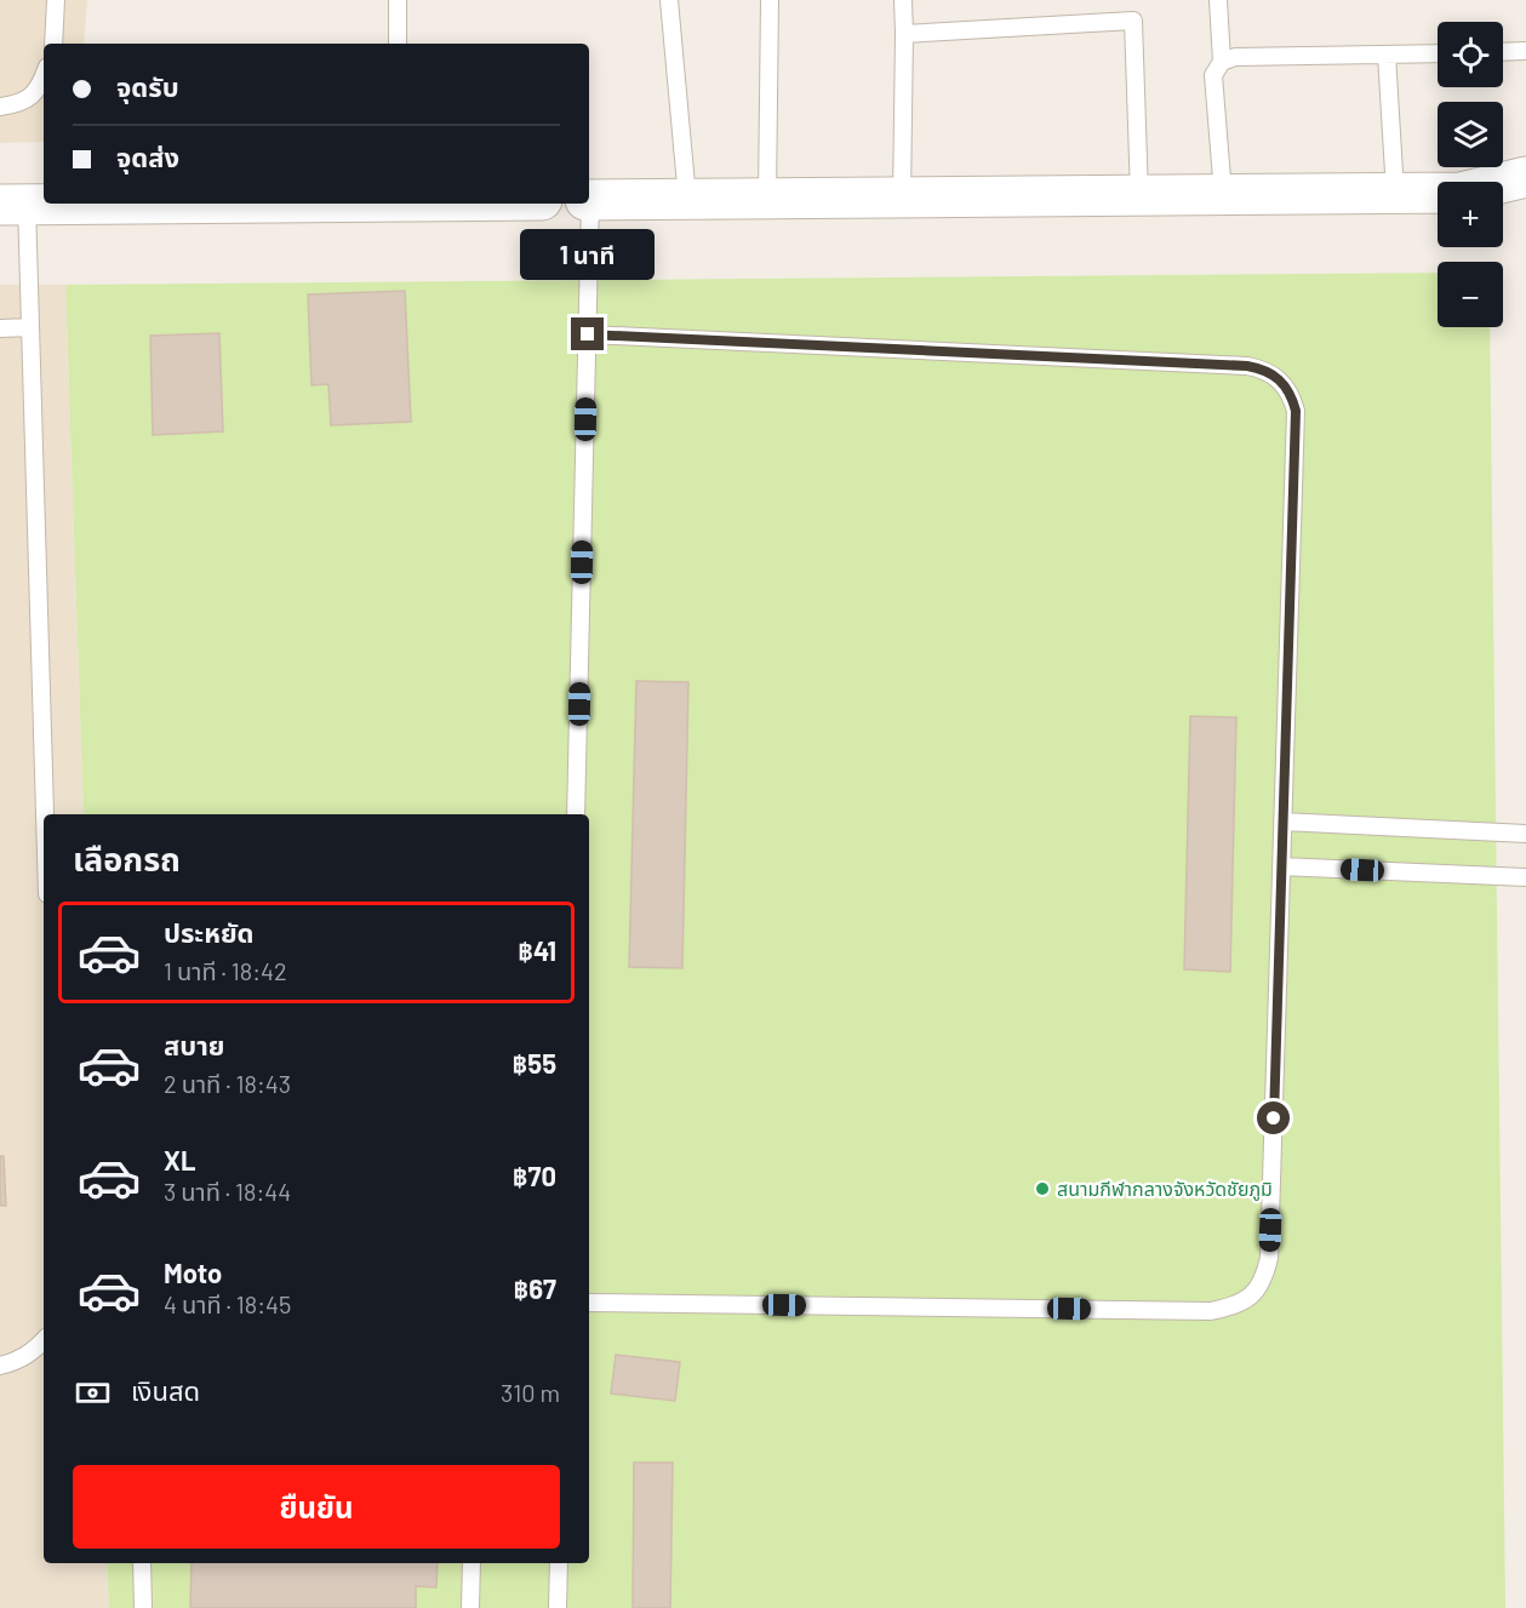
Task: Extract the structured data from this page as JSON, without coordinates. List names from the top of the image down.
{
  "places": ["สนามกีฬากลางจังหวัดชัยภูมิ"],
  "page": {
    "map_buttons": ["+", "−"],
    "banner": ["จุดรับ", "จุดส่ง"],
    "bubble": "1 นาที",
    "heading": "เลือกรถ",
    "list": [
      {
        "name": "ประหยัด",
        "note": "1 นาที · 18:42",
        "value": "฿41"
      },
      {
        "name": "สบาย",
        "note": "2 นาที · 18:43",
        "value": "฿55"
      },
      {
        "name": "XL",
        "note": "3 นาที · 18:44",
        "value": "฿70"
      },
      {
        "name": "Moto",
        "note": "4 นาที · 18:45",
        "value": "฿67"
      }
    ],
    "pay": ["เงินสด", "310 m"],
    "buttons": "ยืนยัน"
  }
}
